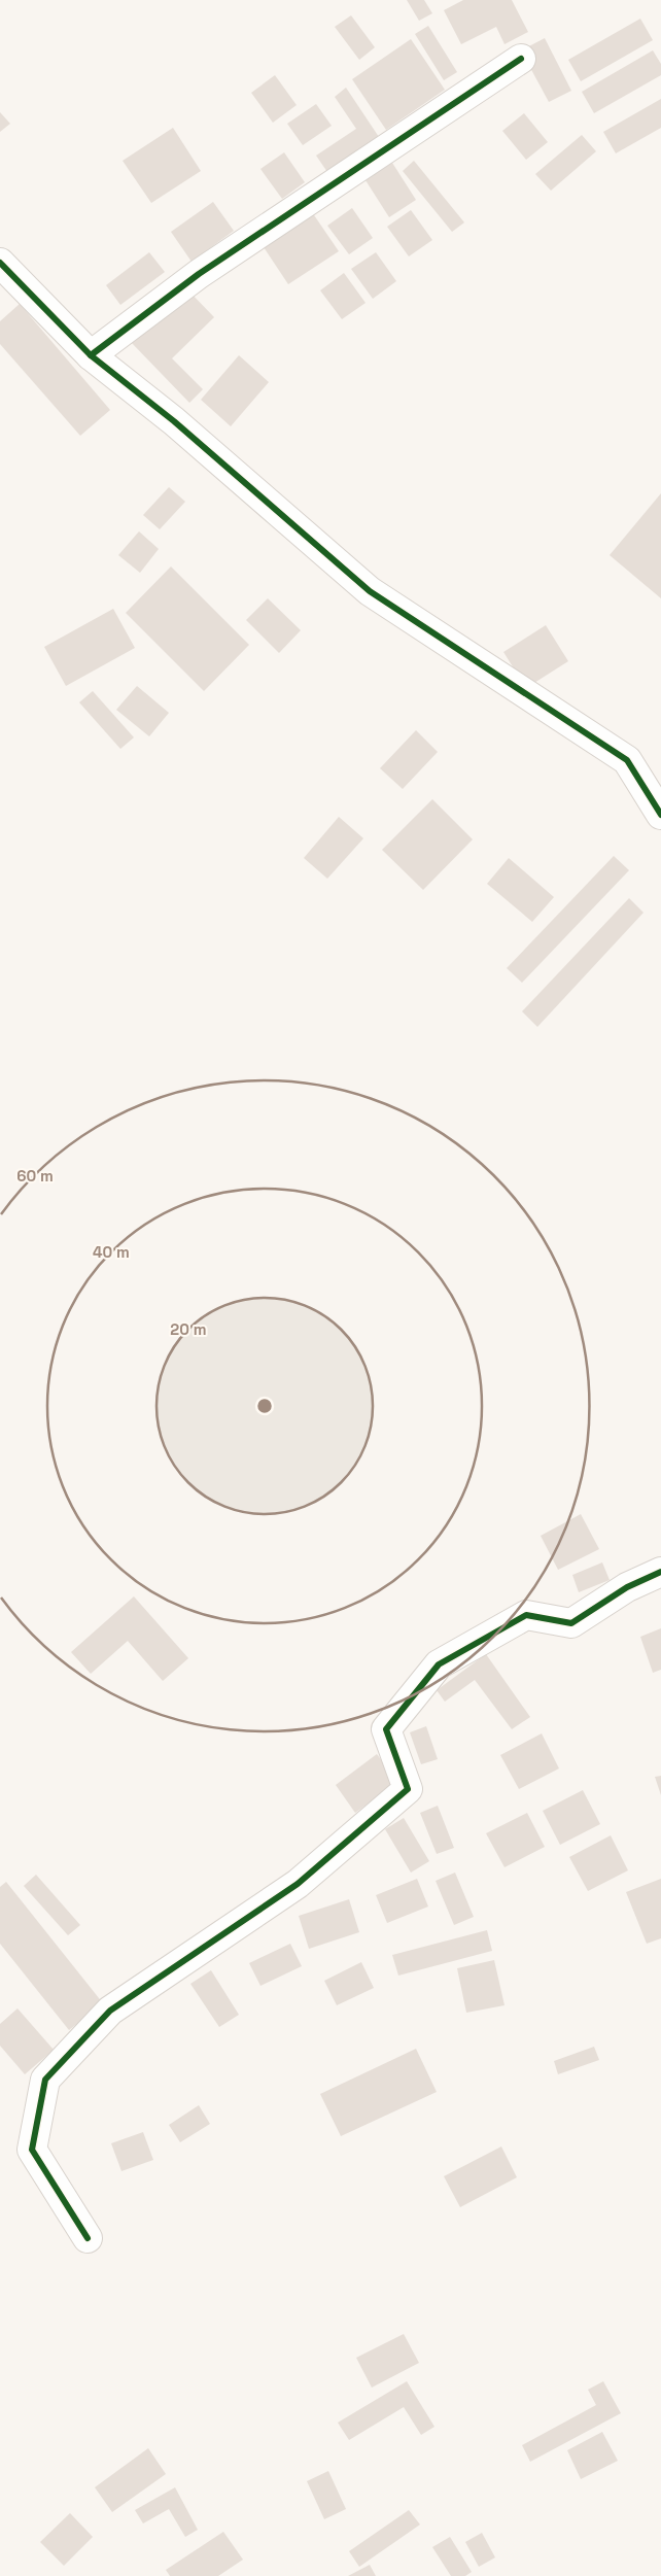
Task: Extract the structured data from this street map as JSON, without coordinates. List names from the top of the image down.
{
  "rings": ["60 m", "40 m", "20 m"]
}
